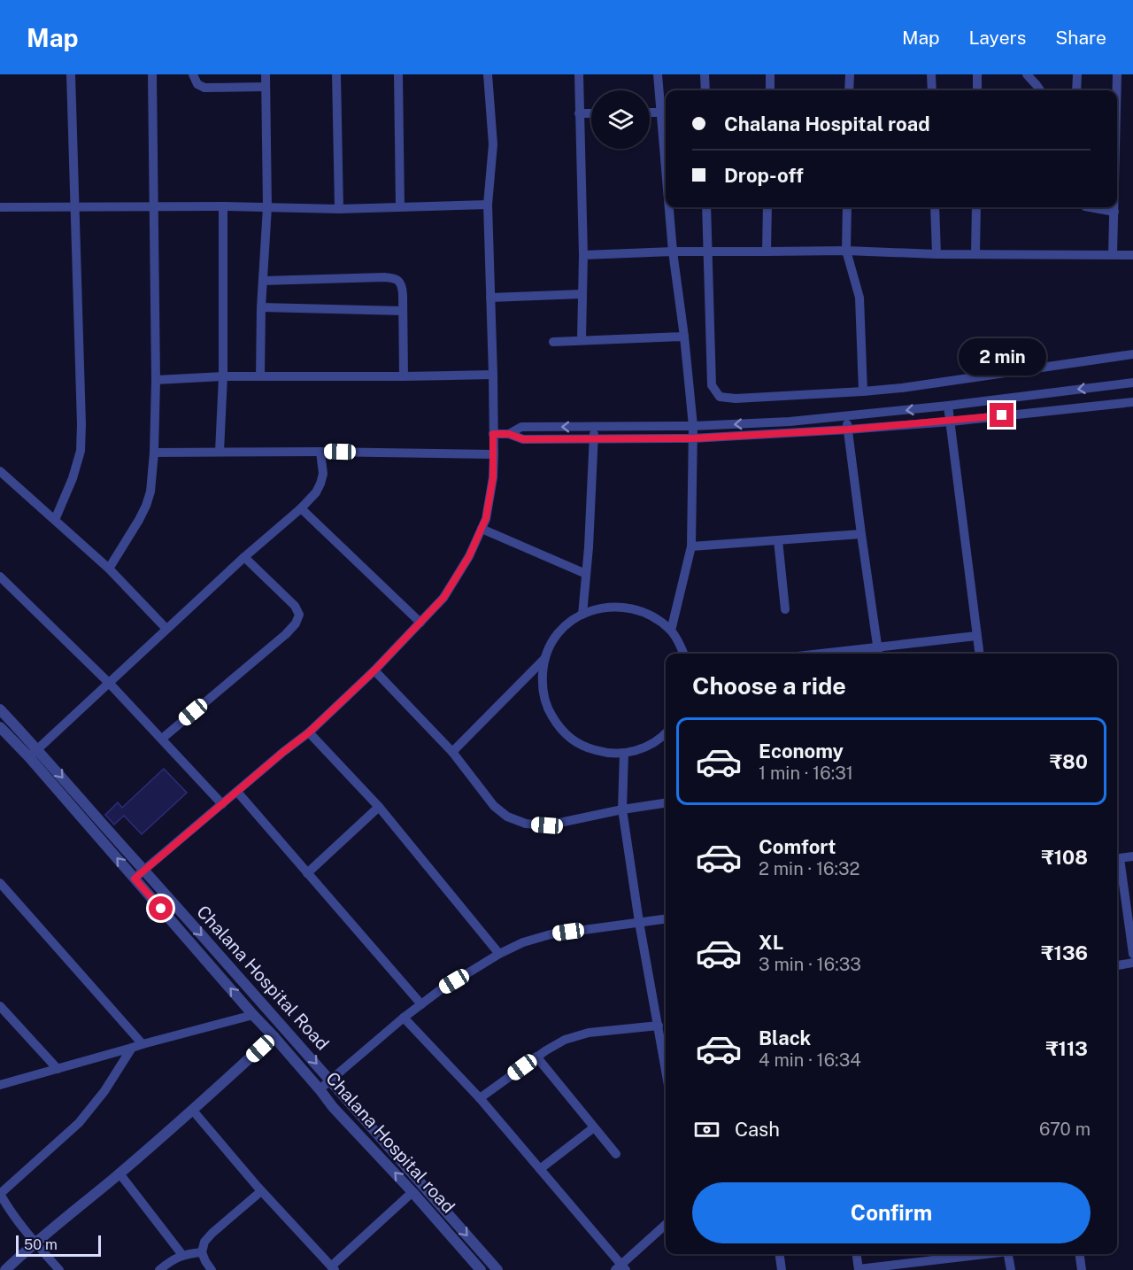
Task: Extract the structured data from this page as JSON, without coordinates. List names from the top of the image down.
{
  "streets": {
    "street": ["Chalana Hospital Road", "Chalana Hospital road"]
  },
  "one_way": ["Chalana Hospital Road", "Chalana Hospital road"],
  "scale_bar": "50 m",
  "page": {
    "header": "Map",
    "nav": ["Map", "Layers", "Share"],
    "banner": ["Chalana Hospital road", "Drop-off"],
    "bubble": "2 min",
    "heading": "Choose a ride",
    "list": [
      {
        "name": "Economy",
        "note": "1 min · 16:31",
        "value": "₹80"
      },
      {
        "name": "Comfort",
        "note": "2 min · 16:32",
        "value": "₹108"
      },
      {
        "name": "XL",
        "note": "3 min · 16:33",
        "value": "₹136"
      },
      {
        "name": "Black",
        "note": "4 min · 16:34",
        "value": "₹113"
      }
    ],
    "pay": ["Cash", "670 m"],
    "buttons": "Confirm",
    "scale": "50 m"
  }
}
